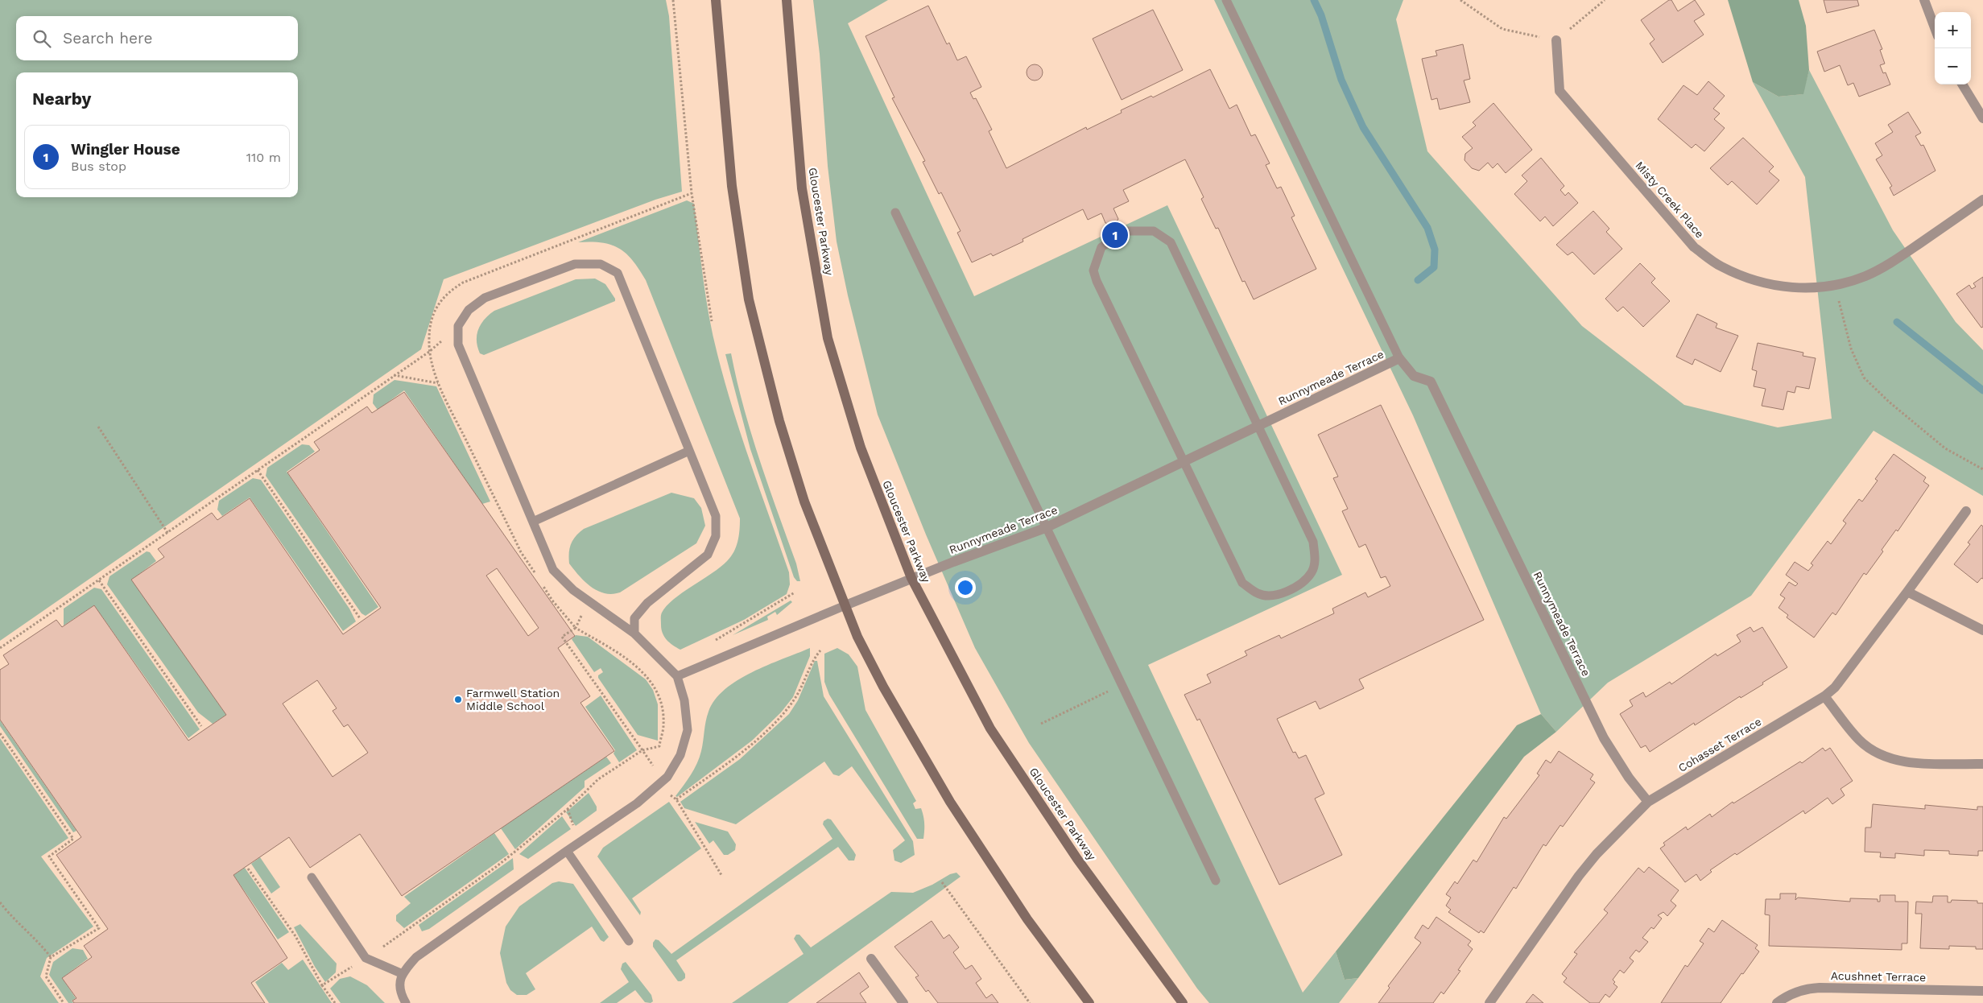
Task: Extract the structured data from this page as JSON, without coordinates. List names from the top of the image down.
{
  "streets": {
    "main road": ["Gloucester Parkway"],
    "street": [
      "Misty Creek Place",
      "Runnymeade Terrace",
      "Cohasset Terrace",
      "Acushnet Terrace"
    ]
  },
  "crossings": [
    ["Gloucester Parkway", "Runnymeade Terrace"],
    ["Runnymeade Terrace", "Cohasset Terrace"]
  ],
  "places": ["Farmwell Station Middle School"],
  "page": {
    "map_buttons": ["+", "−"],
    "search": "Search here",
    "heading": "Nearby",
    "list": [
      {
        "mark": "1",
        "name": "Wingler House",
        "note": "Bus stop",
        "value": "110 m"
      }
    ],
    "pins": "1"
  }
}
